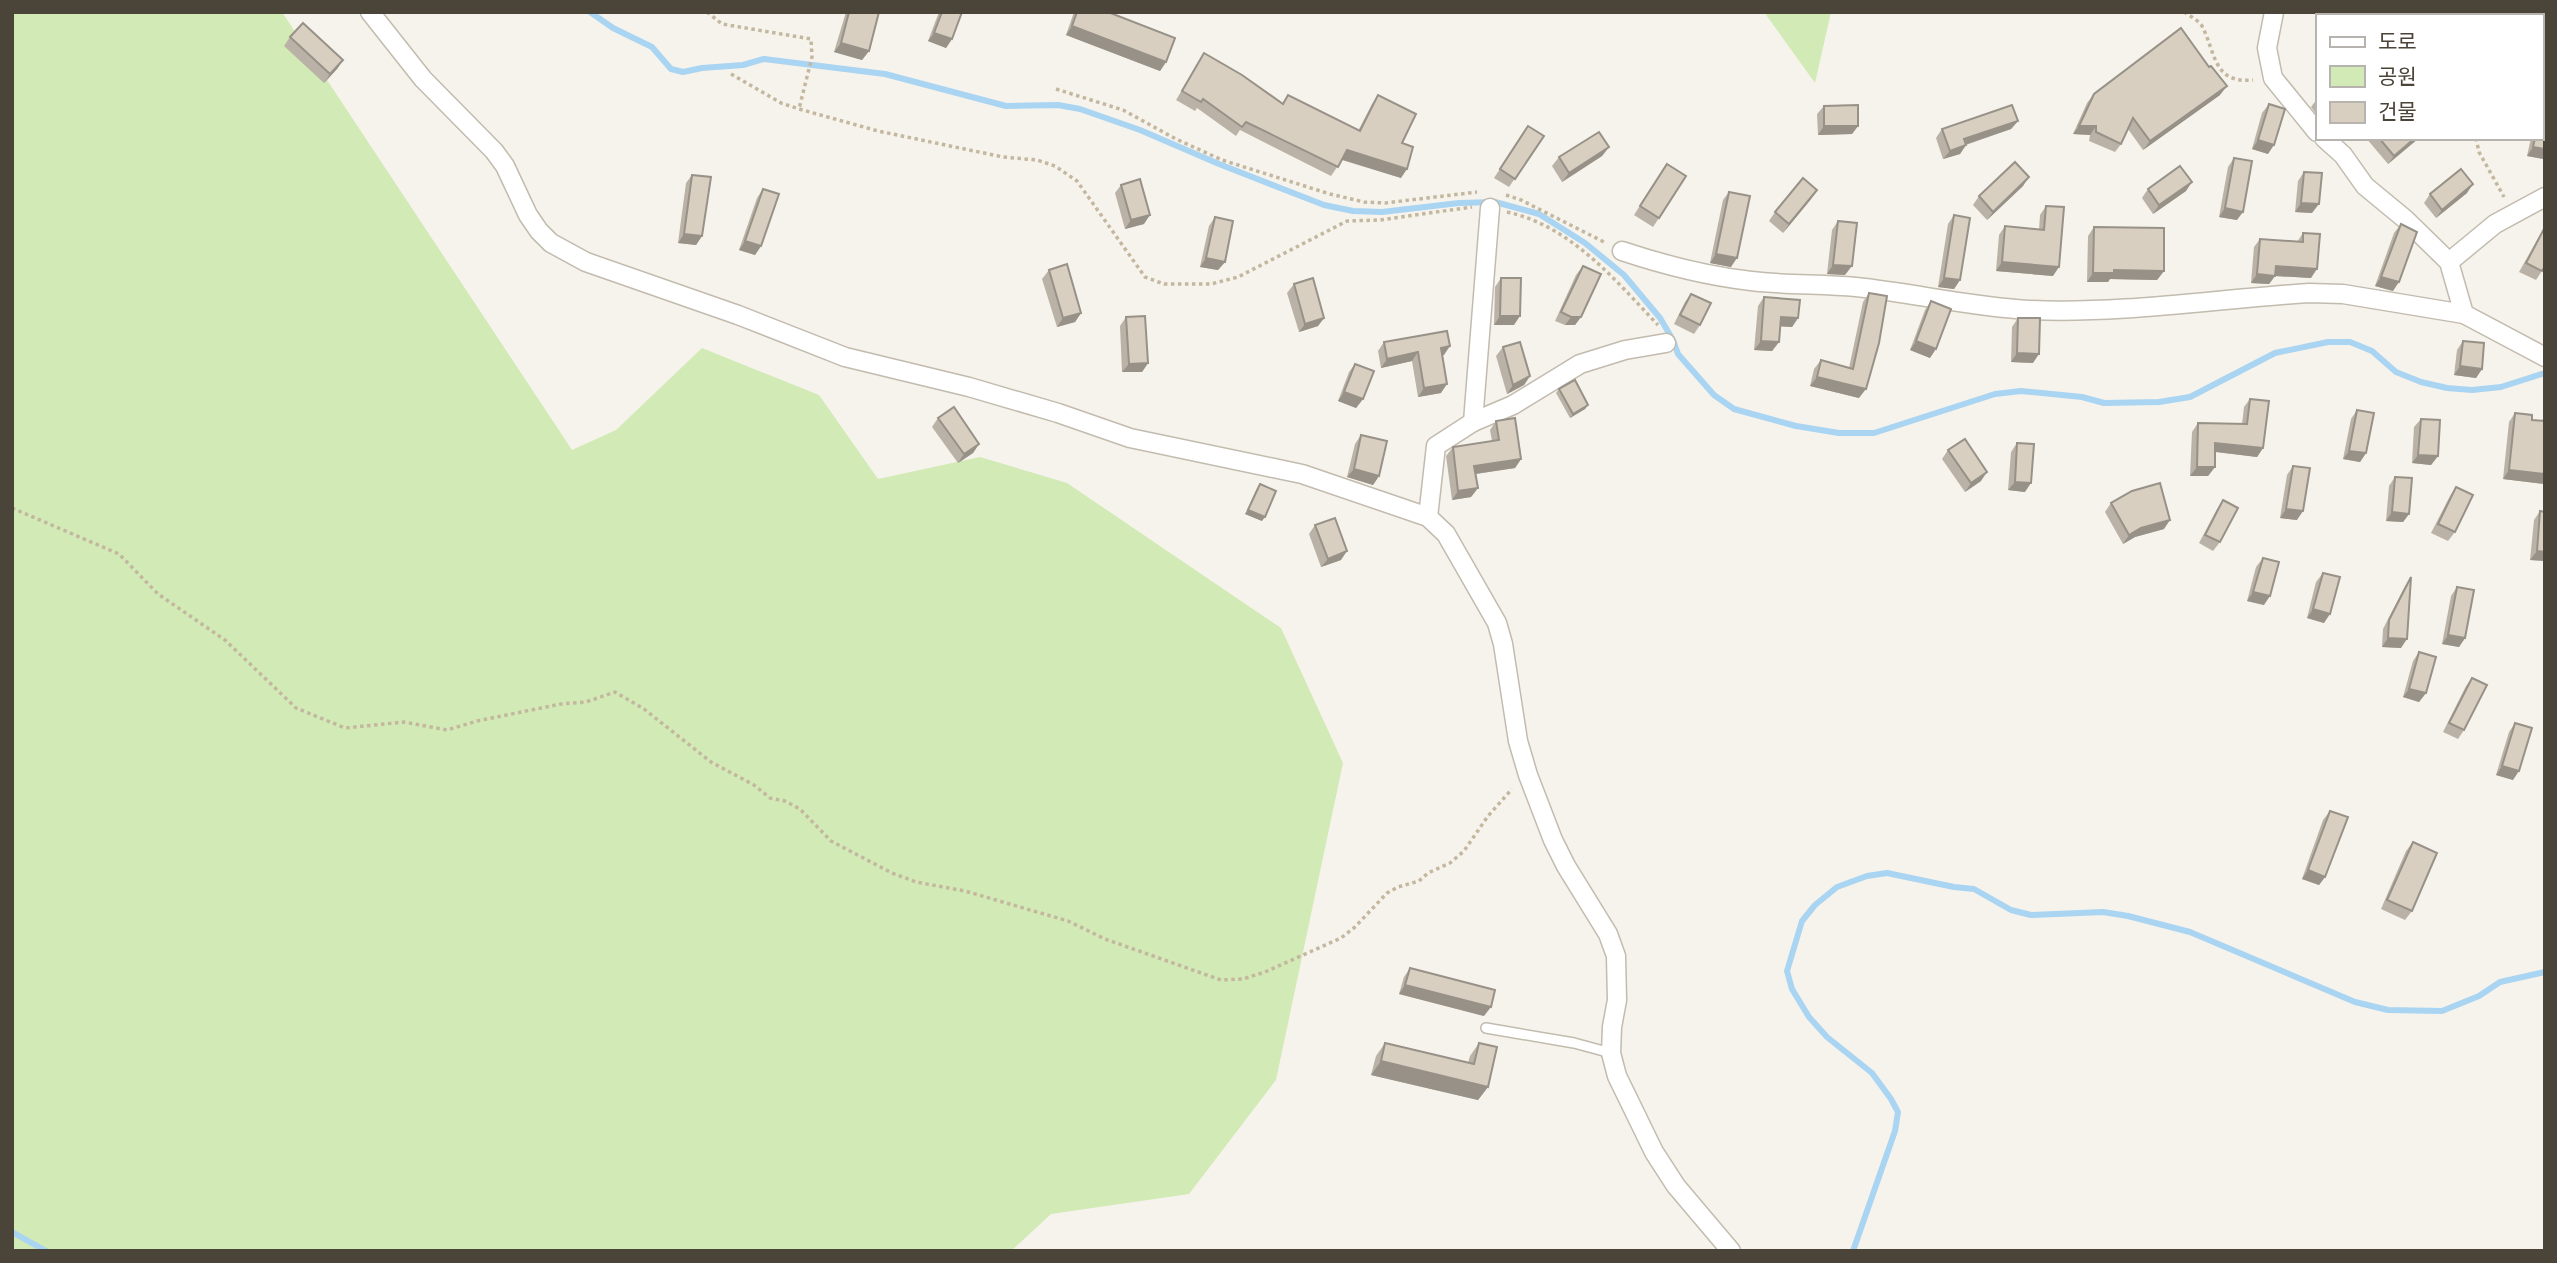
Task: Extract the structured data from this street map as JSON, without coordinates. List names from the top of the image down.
{
  "legend": ["도로", "공원", "건물"]
}
